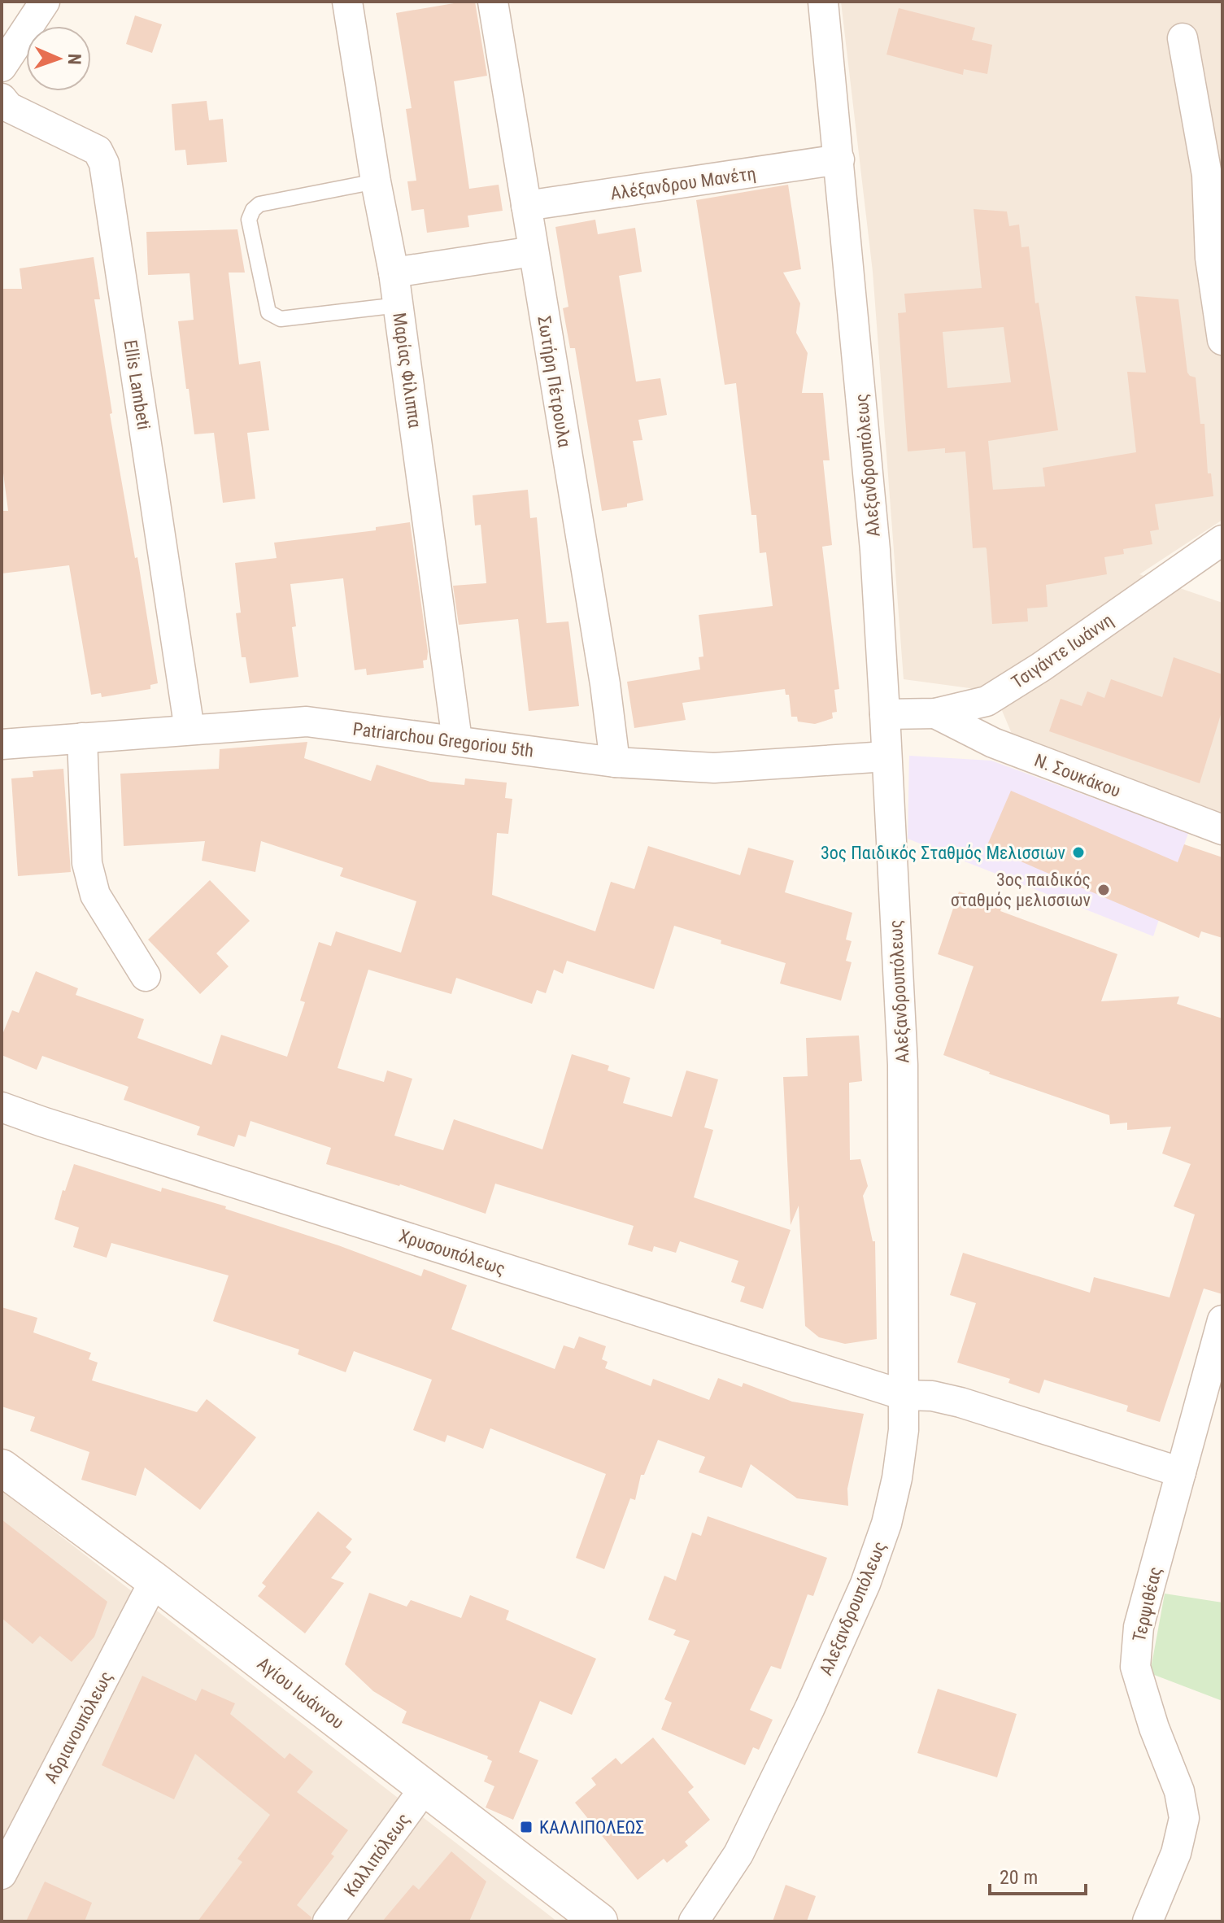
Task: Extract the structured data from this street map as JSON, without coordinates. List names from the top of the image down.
{
  "streets": {
    "street": [
      "Αλέξανδρου Μανέτη",
      "Μαρίας Φίλιππα",
      "Σωτήρη Πέτρουλα",
      "Ellis Lambeti",
      "Αλεξανδρουπόλεως",
      "Τσιγάντε Ιωάννη",
      "Patriarchou Gregoriou 5th",
      "Ν. Σουκάκου",
      "Χρυσουπόλεως",
      "Τερψιθέας",
      "Αγίου Ιωάννου",
      "Αδριανουπόλεως",
      "Καλλιπόλεως"
    ]
  },
  "crossings": [
    ["Αλέξανδρου Μανέτη", "Σωτήρη Πέτρουλα"],
    ["Αλέξανδρου Μανέτη", "Αλεξανδρουπόλεως"],
    ["Μαρίας Φίλιππα", "Patriarchou Gregoriou 5th"],
    ["Σωτήρη Πέτρουλα", "Patriarchou Gregoriou 5th"],
    ["Ellis Lambeti", "Patriarchou Gregoriou 5th"],
    ["Αλεξανδρουπόλεως", "Τσιγάντε Ιωάννη"],
    ["Αλεξανδρουπόλεως", "Patriarchou Gregoriou 5th"],
    ["Αλεξανδρουπόλεως", "Χρυσουπόλεως"],
    ["Τσιγάντε Ιωάννη", "Ν. Σουκάκου"],
    ["Χρυσουπόλεως", "Τερψιθέας"],
    ["Αγίου Ιωάννου", "Αδριανουπόλεως"],
    ["Αγίου Ιωάννου", "Καλλιπόλεως"]
  ],
  "places": {
    "other": ["3ος Παιδικός Σταθμός Μελισσιων", "3ος παιδικός σταθμός μελισσιων"],
    "transit": ["ΚΑΛΛΙΠΟΛΕΩΣ"]
  },
  "scale_bar": "20 m",
  "north": "right"
}
